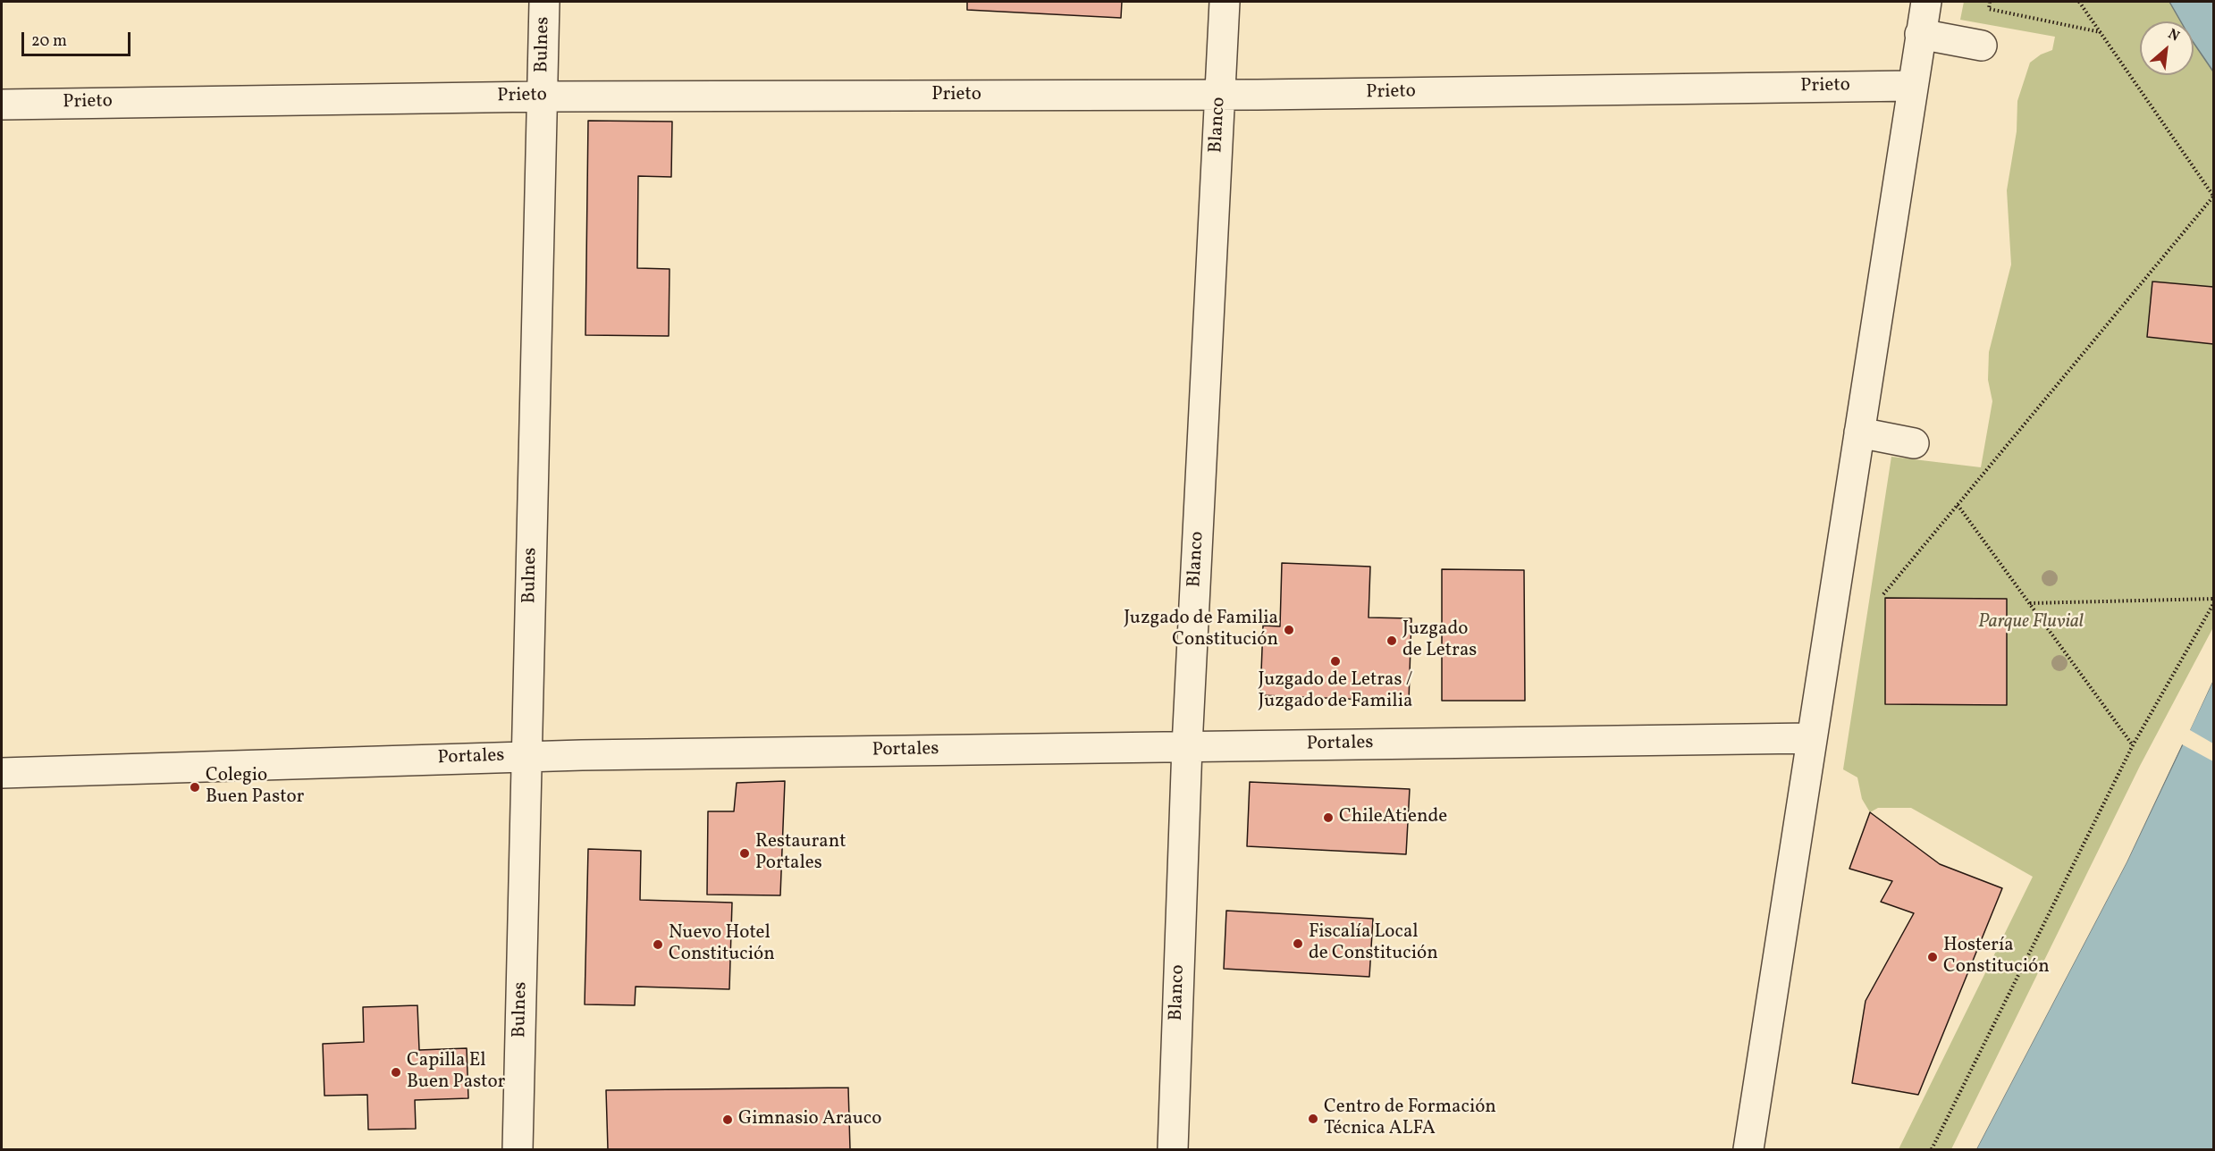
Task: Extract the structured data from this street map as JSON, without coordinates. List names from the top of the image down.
{
  "streets": {
    "street": [
      "Bulnes",
      "Prieto",
      "Blanco",
      "Portales"
    ]
  },
  "crossings": [
    ["Bulnes", "Prieto"],
    ["Bulnes", "Portales"],
    ["Prieto", "Blanco"],
    ["Blanco", "Portales"]
  ],
  "parks": ["Parque Fluvial"],
  "places": [
    "Juzgado de Familia Constitución",
    "Juzgado de Letras",
    "Juzgado de Letras / Juzgado de Familia",
    "Colegio Buen Pastor",
    "ChileAtiende",
    "Restaurant Portales",
    "Fiscalía Local de Constitución",
    "Nuevo Hotel Constitución",
    "Hostería Constitución",
    "Capilla El Buen Pastor",
    "Centro de Formación Técnica ALFA",
    "Gimnasio Arauco"
  ],
  "scale_bar": "20 m",
  "north": "top right"
}
